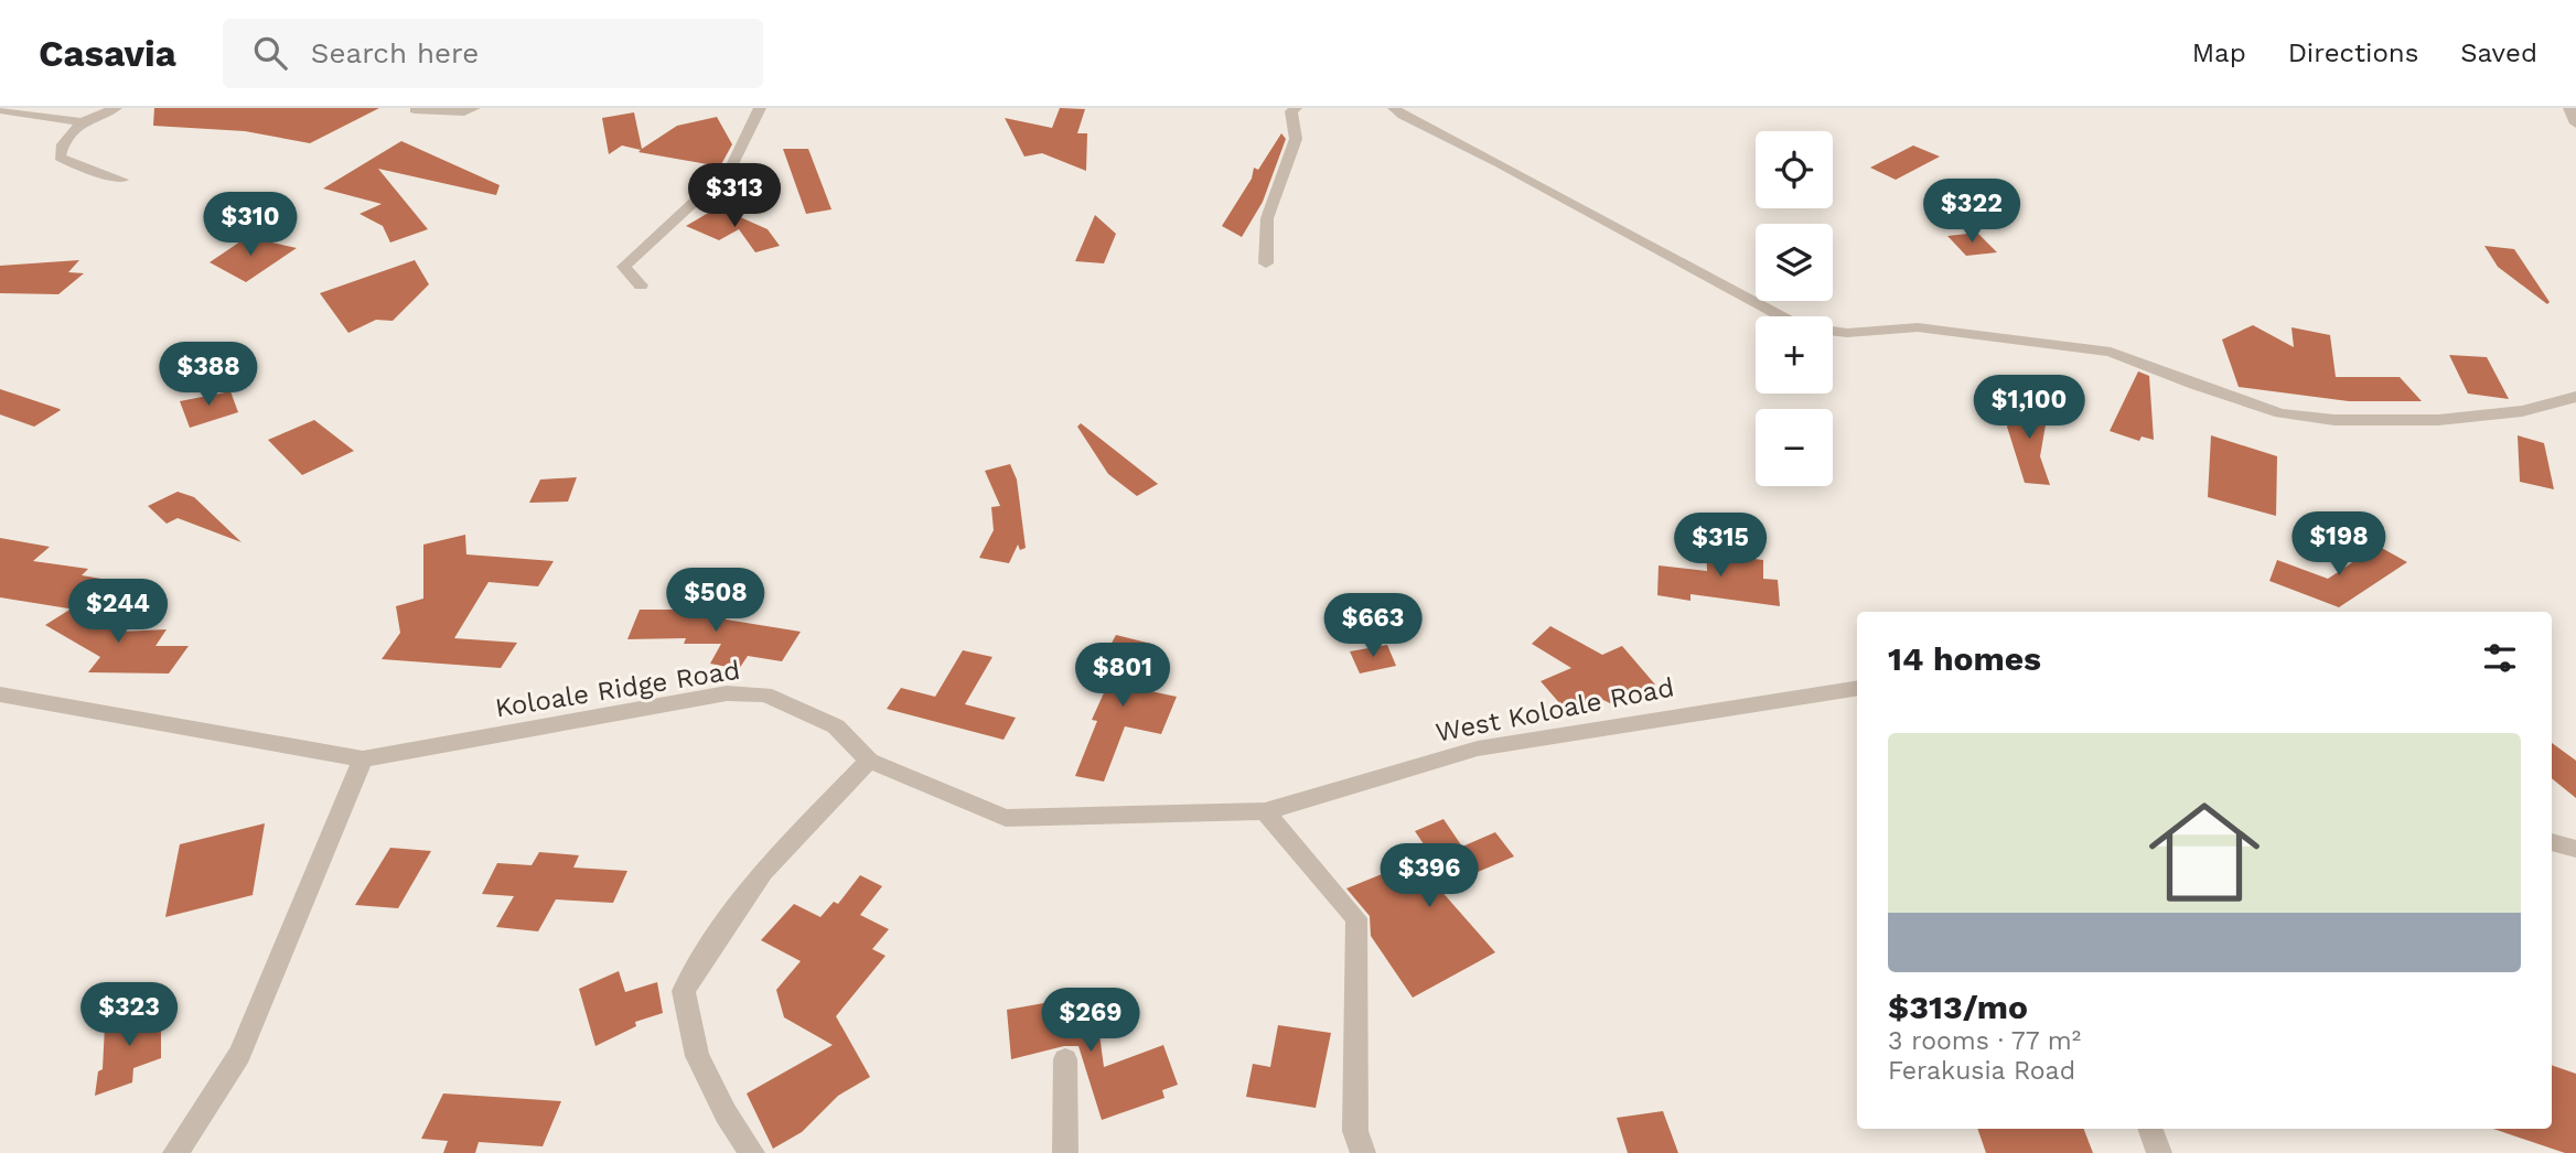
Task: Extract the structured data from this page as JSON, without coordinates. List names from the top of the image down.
{
  "streets": {
    "street": ["Koloale Ridge Road", "West Koloale Road"]
  },
  "crossings": [
    ["Koloale Ridge Road", "West Koloale Road"]
  ],
  "page": {
    "header": "Casavia",
    "search": "Search here",
    "nav": ["Map", "Directions", "Saved"],
    "map_buttons": ["+", "−"],
    "price": [
      "$313",
      "$322",
      "$310",
      "$388",
      "$1,100",
      "$198",
      "$315",
      "$508",
      "$244",
      "$663",
      "$801",
      "$396",
      "$323",
      "$269"
    ],
    "heading": "14 homes",
    "list": [
      {
        "name": "$313/mo",
        "note": "3 rooms · 77 m² · Ferakusia Road"
      }
    ]
  }
}
